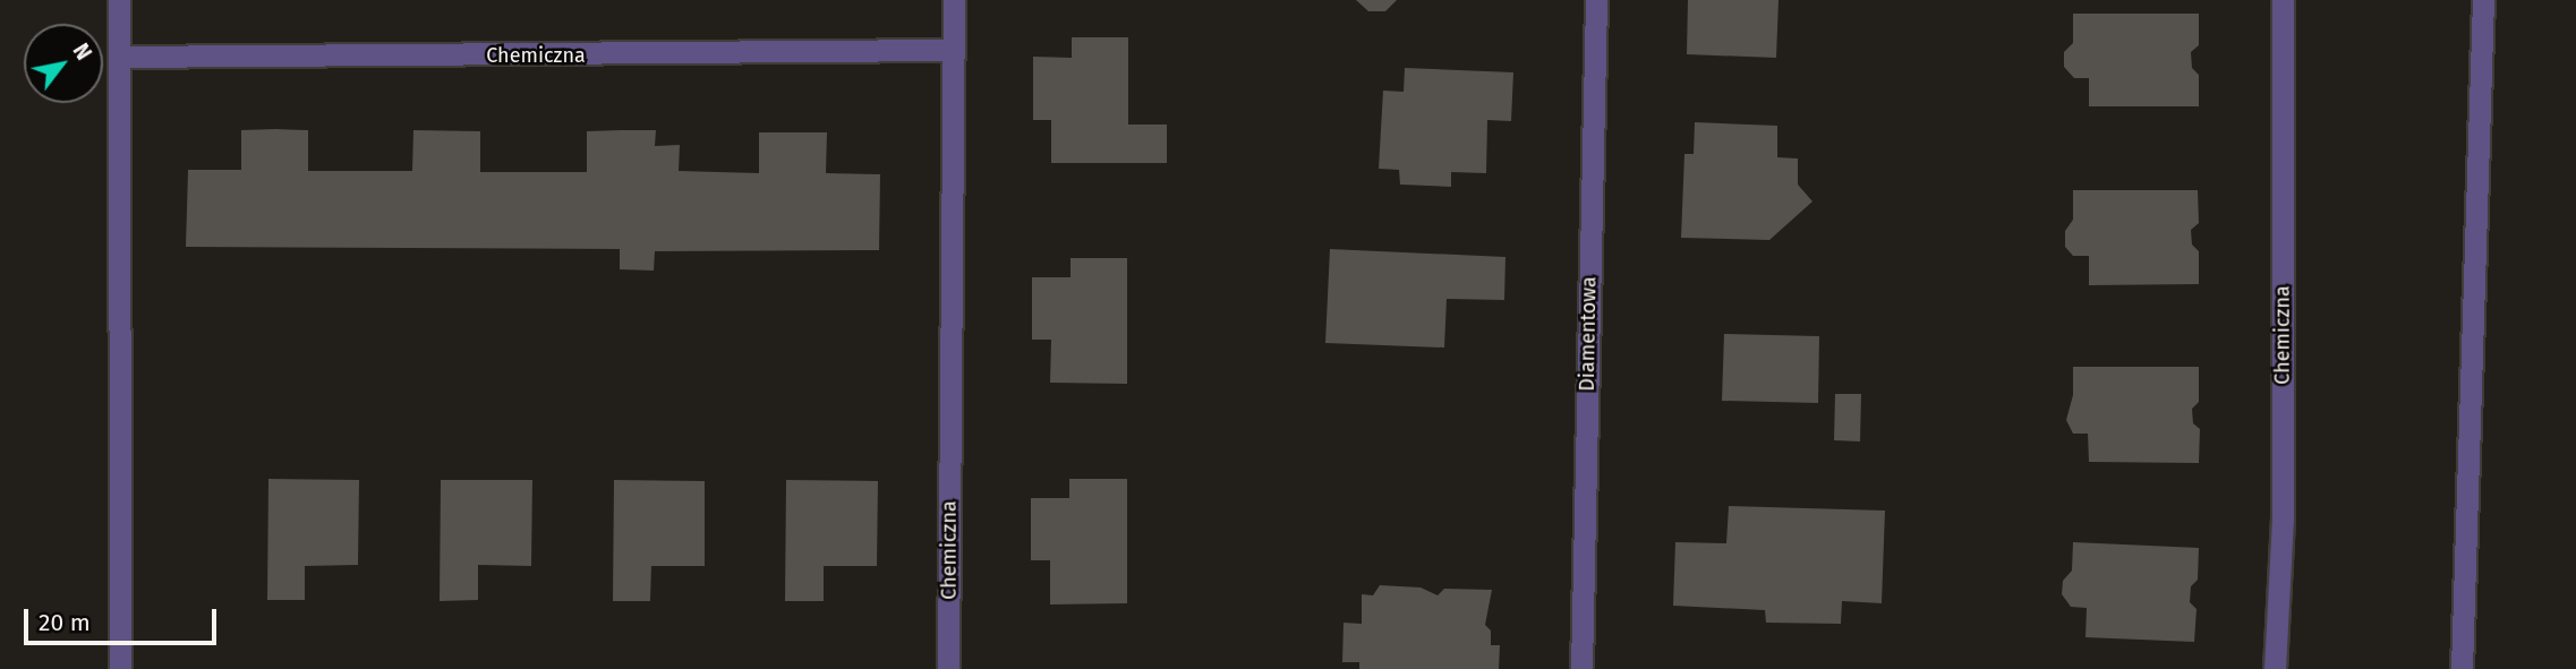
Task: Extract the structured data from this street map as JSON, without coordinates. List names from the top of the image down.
{
  "streets": {
    "street": ["Chemiczna", "Diamentowa"]
  },
  "scale_bar": "20 m",
  "north": "top right"
}
